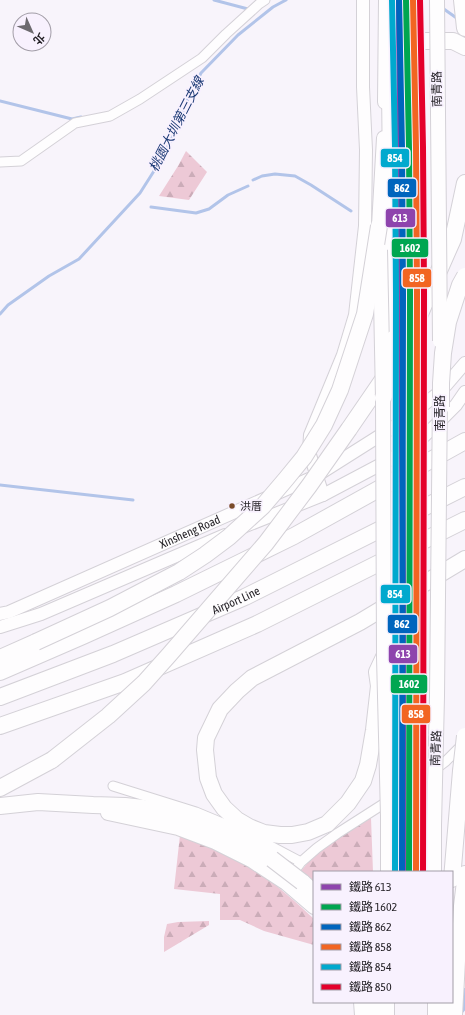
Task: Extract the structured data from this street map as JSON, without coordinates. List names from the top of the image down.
{
  "streets": {
    "highway": ["Airport Line"],
    "main road": ["南青路", "Xinsheng Road"]
  },
  "water": ["桃園大圳第三支線"],
  "places": ["洪厝"],
  "lines": [
    "rail line 613",
    "rail line 1602",
    "rail line 862",
    "rail line 858",
    "rail line 854",
    "rail line 850"
  ],
  "legend": [
    "鐵路 613",
    "鐵路 1602",
    "鐵路 862",
    "鐵路 858",
    "鐵路 854",
    "鐵路 850"
  ],
  "north": "bottom right"
}
